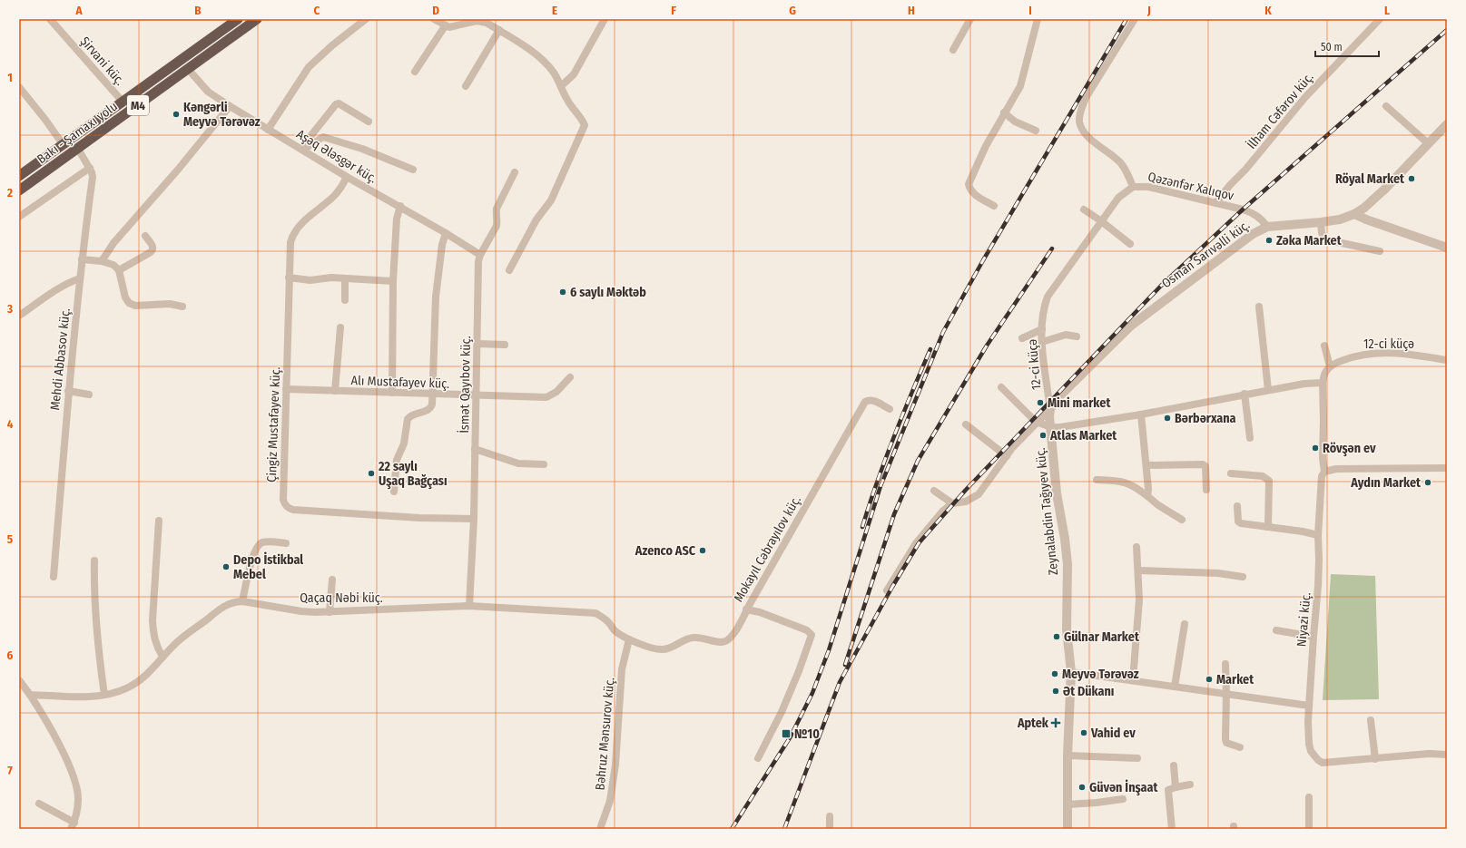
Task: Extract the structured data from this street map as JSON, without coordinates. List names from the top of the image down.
{
  "streets": {
    "highway": ["M4", "Bakı - Şamaxı yolu"],
    "street": [
      "Şirvani küç.",
      "İlham Cəfərov küç.",
      "Aşəq Ələsgər küç.",
      "Qəzənfər Xalıqov",
      "Osman Sarıvəlli küç.",
      "12-ci küçə",
      "Mehdi Abbasov küç.",
      "Alı Mustafayev küç.",
      "İsmət Qayıbov küç.",
      "Çingiz Mustafayev küç.",
      "Zeynalabdin Tağıyev küç.",
      "Mokayıl Cəbrayılov küç.",
      "Qaçaq Nəbi küç.",
      "Niyazi küç.",
      "Bəhruz Mənsurov küç."
    ]
  },
  "crossings": [
    ["Şirvani küç.", "Bakı - Şamaxı yolu"],
    ["İlham Cəfərov küç.", "Qəzənfər Xalıqov"],
    ["Bakı - Şamaxı yolu", "Aşəq Ələsgər küç."],
    ["Bakı - Şamaxı yolu", "Mehdi Abbasov küç."],
    ["Aşəq Ələsgər küç.", "İsmət Qayıbov küç."],
    ["Aşəq Ələsgər küç.", "Çingiz Mustafayev küç."],
    ["Qəzənfər Xalıqov", "Osman Sarıvəlli küç."],
    ["Qəzənfər Xalıqov", "12-ci küçə"],
    ["Osman Sarıvəlli küç.", "12-ci küçə"],
    ["Osman Sarıvəlli küç.", "Zeynalabdin Tağıyev küç."],
    ["12-ci küçə", "Zeynalabdin Tağıyev küç."],
    ["Alı Mustafayev küç.", "İsmət Qayıbov küç."],
    ["Alı Mustafayev küç.", "Çingiz Mustafayev küç."],
    ["İsmət Qayıbov küç.", "Çingiz Mustafayev küç."],
    ["İsmət Qayıbov küç.", "Qaçaq Nəbi küç."],
    ["Mokayıl Cəbrayılov küç.", "Qaçaq Nəbi küç."],
    ["Mokayıl Cəbrayılov küç.", "Bəhruz Mənsurov küç."],
    ["Qaçaq Nəbi küç.", "Bəhruz Mənsurov küç."]
  ],
  "places": {
    "other": [
      "Kəngərli Meyvə Tərəvəz",
      "Röyal Market",
      "Zəka Market",
      "6 saylı Məktəb",
      "Mini market",
      "Bərbərxana",
      "Atlas Market",
      "Rövşən ev",
      "22 saylı Uşaq Bağçası",
      "Aydın Market",
      "Azenco ASC",
      "Depo İstikbal Mebel",
      "Gülnar Market",
      "Meyvə Tərəvəz",
      "Market",
      "Ət Dükanı",
      "Vahid ev",
      "Güvən İnşaat"
    ],
    "health": ["Aptek"],
    "transit": ["№10"]
  },
  "scale_bar": "50 m",
  "grid": {
    "columns": [
      "A",
      "B",
      "C",
      "D",
      "E",
      "F",
      "G",
      "H",
      "I",
      "J",
      "K",
      "L"
    ],
    "rows": [
      "1",
      "2",
      "3",
      "4",
      "5",
      "6",
      "7"
    ]
  }
}
